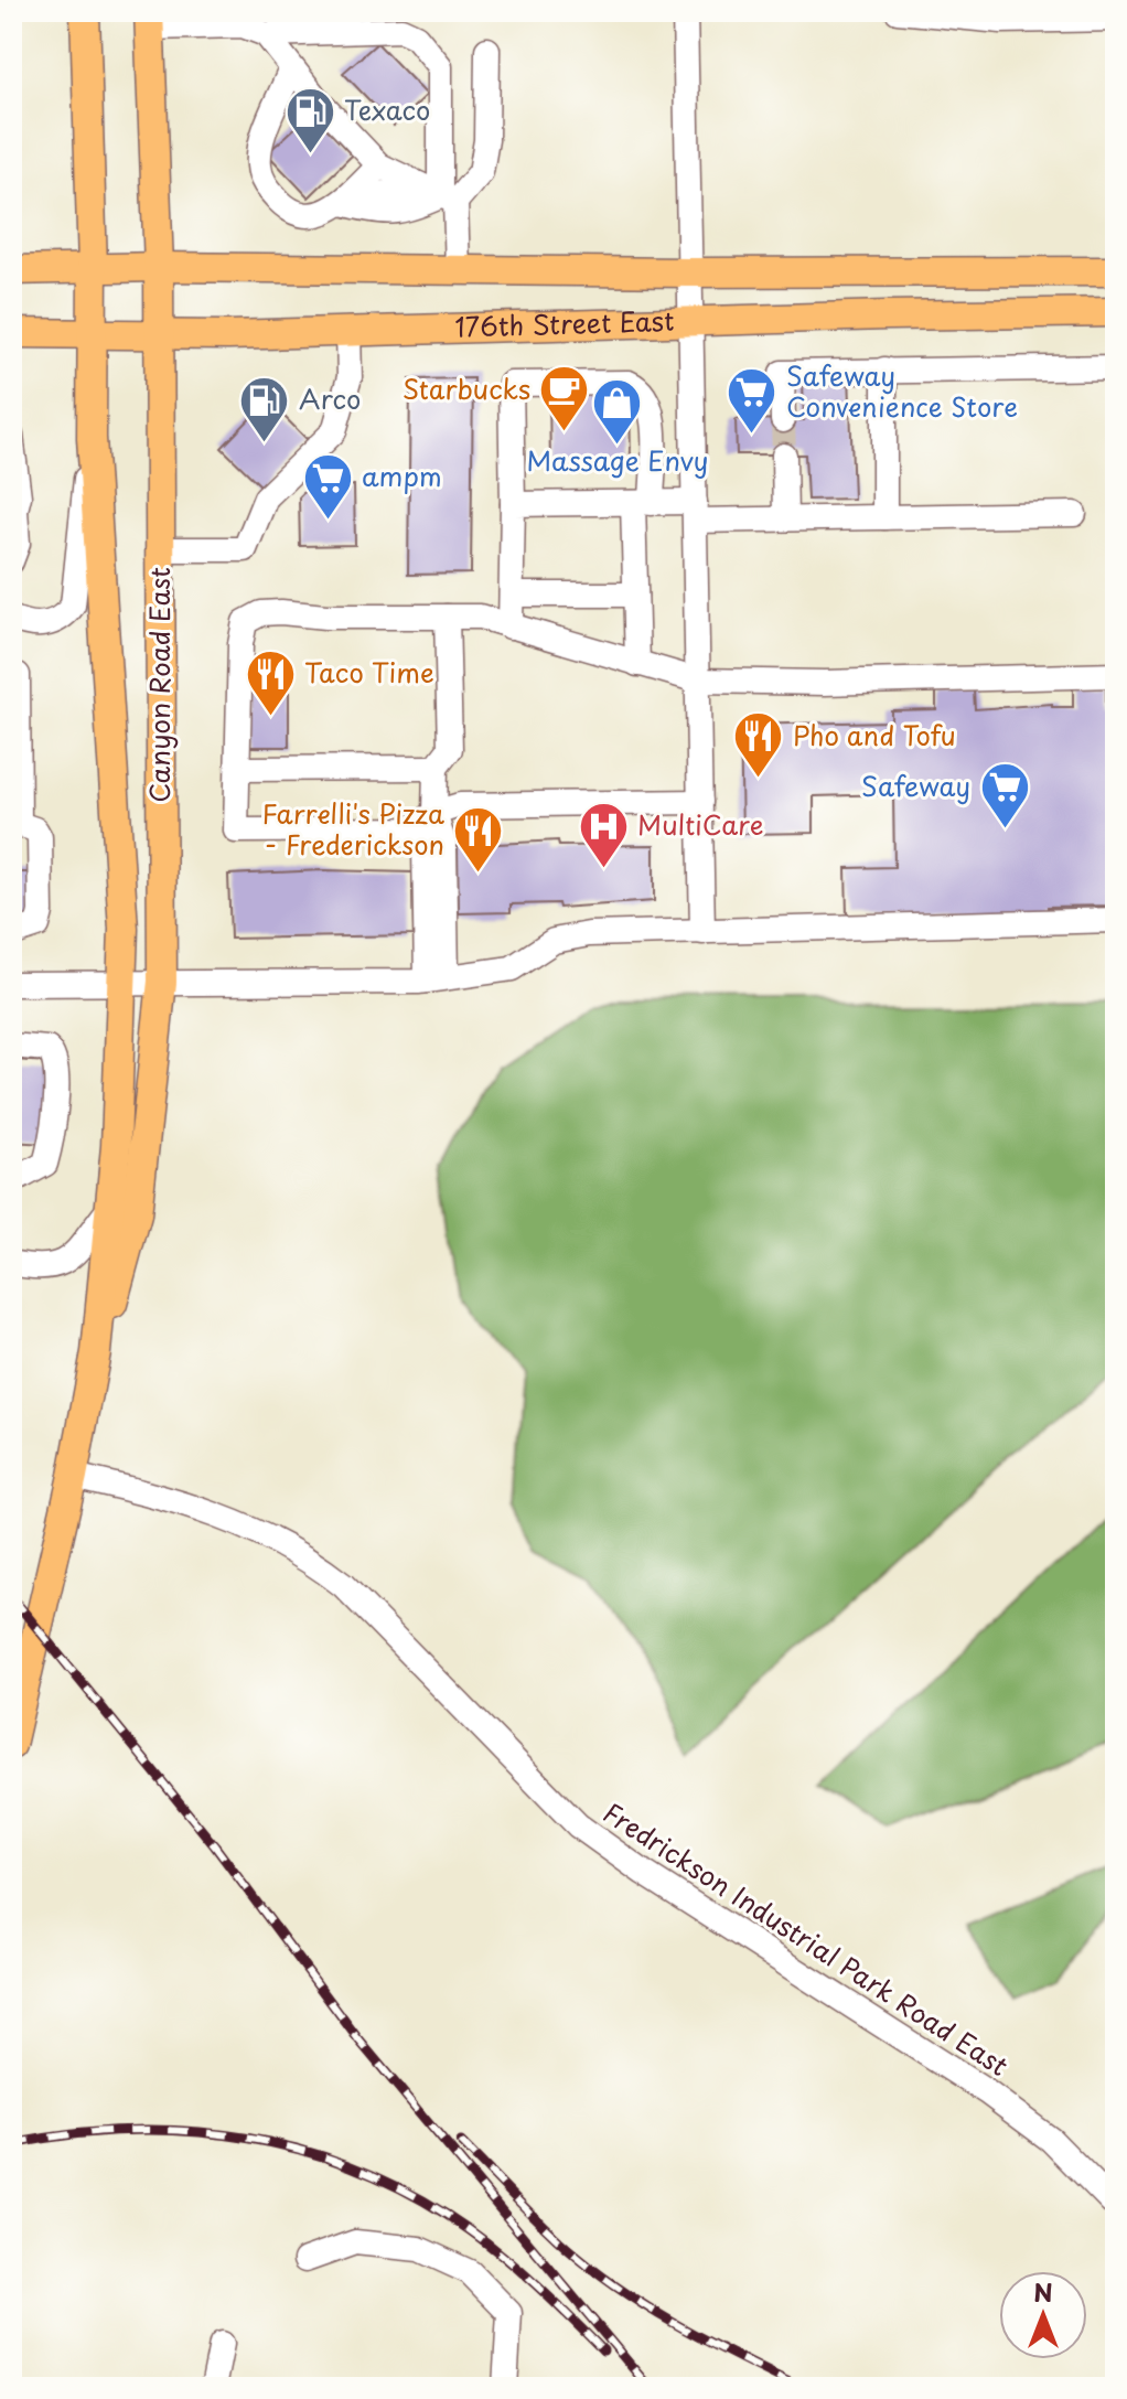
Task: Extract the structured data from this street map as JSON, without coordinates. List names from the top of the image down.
{
  "streets": {
    "main road": ["176th Street East", "Canyon Road East"],
    "street": ["Fredrickson Industrial Park Road East"]
  },
  "crossings": [
    ["176th Street East", "Canyon Road East"],
    ["Canyon Road East", "Fredrickson Industrial Park Road East"]
  ],
  "places": {
    "fuel station": ["Texaco", "Arco"],
    "cafe": ["Starbucks"],
    "supermarket": ["Safeway Convenience Store", "ampm", "Safeway"],
    "shop": ["Massage Envy"],
    "restaurant": ["Taco Time", "Pho and Tofu", "Farrelli's Pizza - Frederickson"],
    "hospital": ["MultiCare"]
  },
  "north": "top"
}
